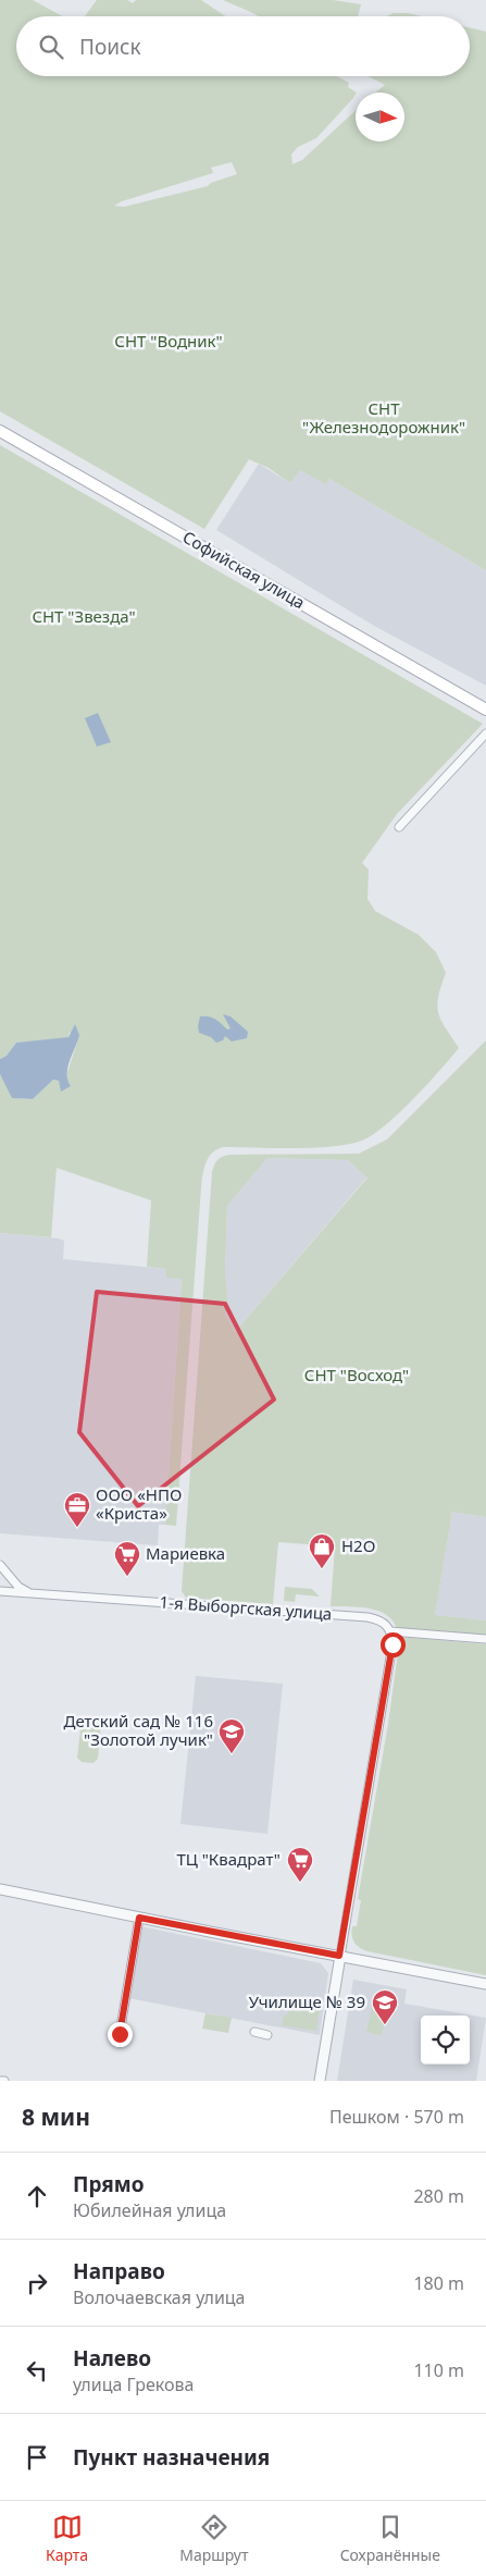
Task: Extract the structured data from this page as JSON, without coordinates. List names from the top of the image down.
{
  "streets": {
    "main road": ["Софийская улица"],
    "street": ["1-я Выборгская улица"]
  },
  "parks": [
    "СНТ \"Водник\"",
    "СНТ \"Железнодорожник\"",
    "СНТ \"Звезда\"",
    "СНТ \"Восход\""
  ],
  "places": {
    "office": ["ООО «НПО «Криста»"],
    "shop": ["H2O"],
    "supermarket": ["Мариевка", "ТЦ \"Квадрат\""],
    "school or university": ["Детский сад № 116 \"Золотой лучик\"", "Училище № 39"]
  },
  "north": "right",
  "page": {
    "search": "Поиск",
    "heading": ["8 мин", "Пешком · 570 m"],
    "list": [
      ["Прямо", "Юбилейная улица", "280 m"],
      ["Направо", "Волочаевская улица", "180 m"],
      ["Налево", "улица Грекова", "110 m"],
      "Пункт назначения"
    ],
    "nav": ["Карта", "Маршрут", "Сохранённые"]
  }
}
